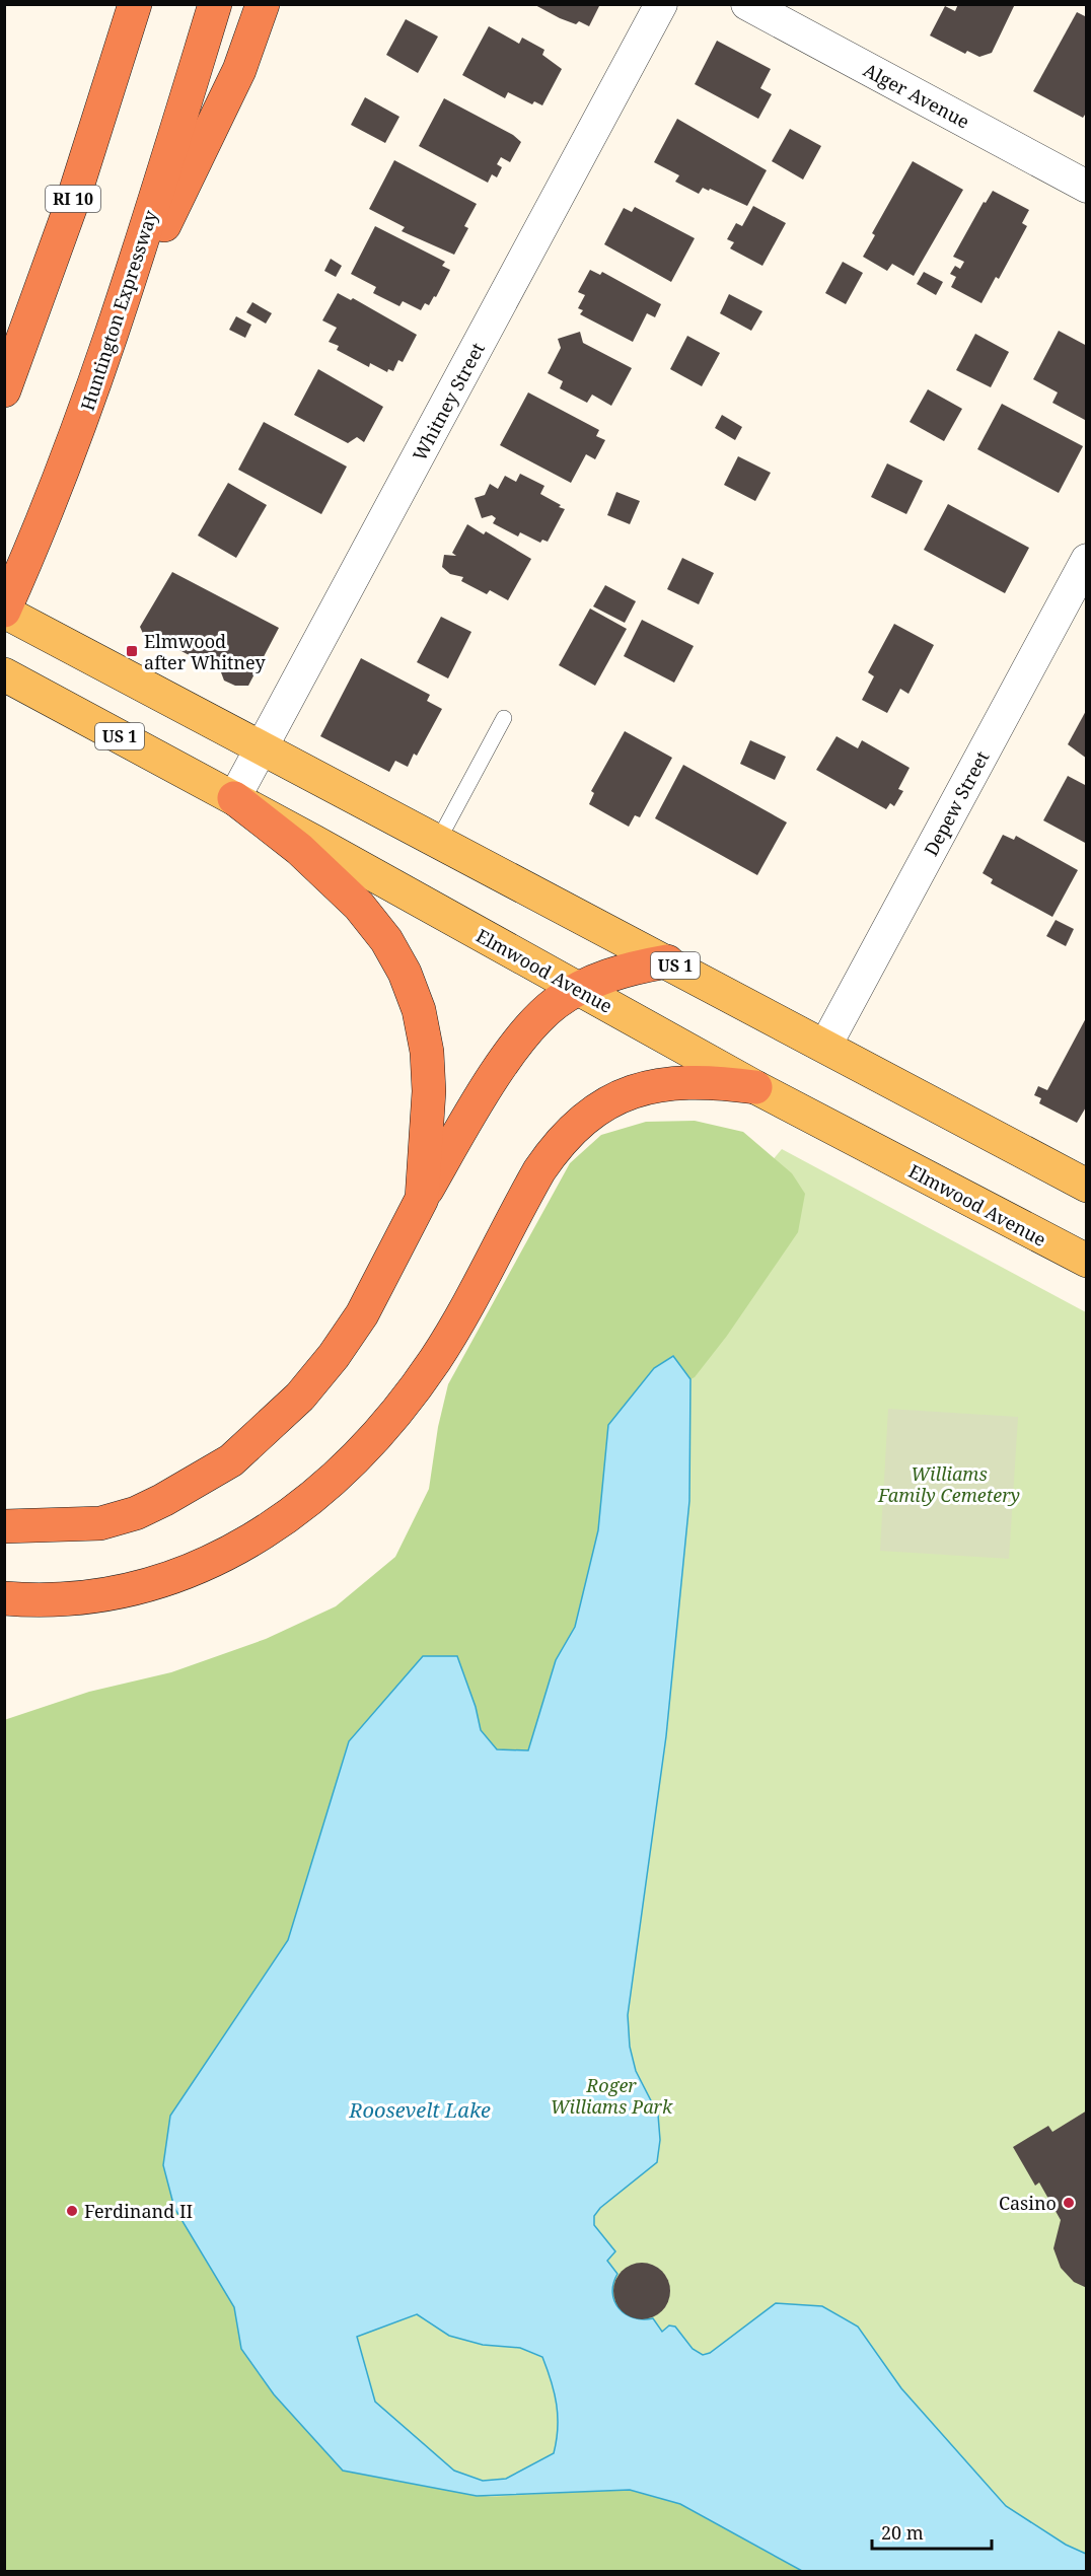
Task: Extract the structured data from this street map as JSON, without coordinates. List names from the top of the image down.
{
  "streets": {
    "highway": ["RI 10", "Huntington Expressway"],
    "main road": ["US 1", "Elmwood Avenue"],
    "street": ["Alger Avenue", "Whitney Street", "Depew Street"]
  },
  "crossings": [
    ["Huntington Expressway", "US 1"],
    ["Whitney Street", "US 1"],
    ["Whitney Street", "Elmwood Avenue"],
    ["US 1", "Depew Street"]
  ],
  "water": ["Roosevelt Lake"],
  "parks": ["Williams Family Cemetery", "Roger Williams Park"],
  "places": {
    "transit": ["Elmwood after Whitney"],
    "other": ["Casino", "Ferdinand II"]
  },
  "scale_bar": "20 m"
}
